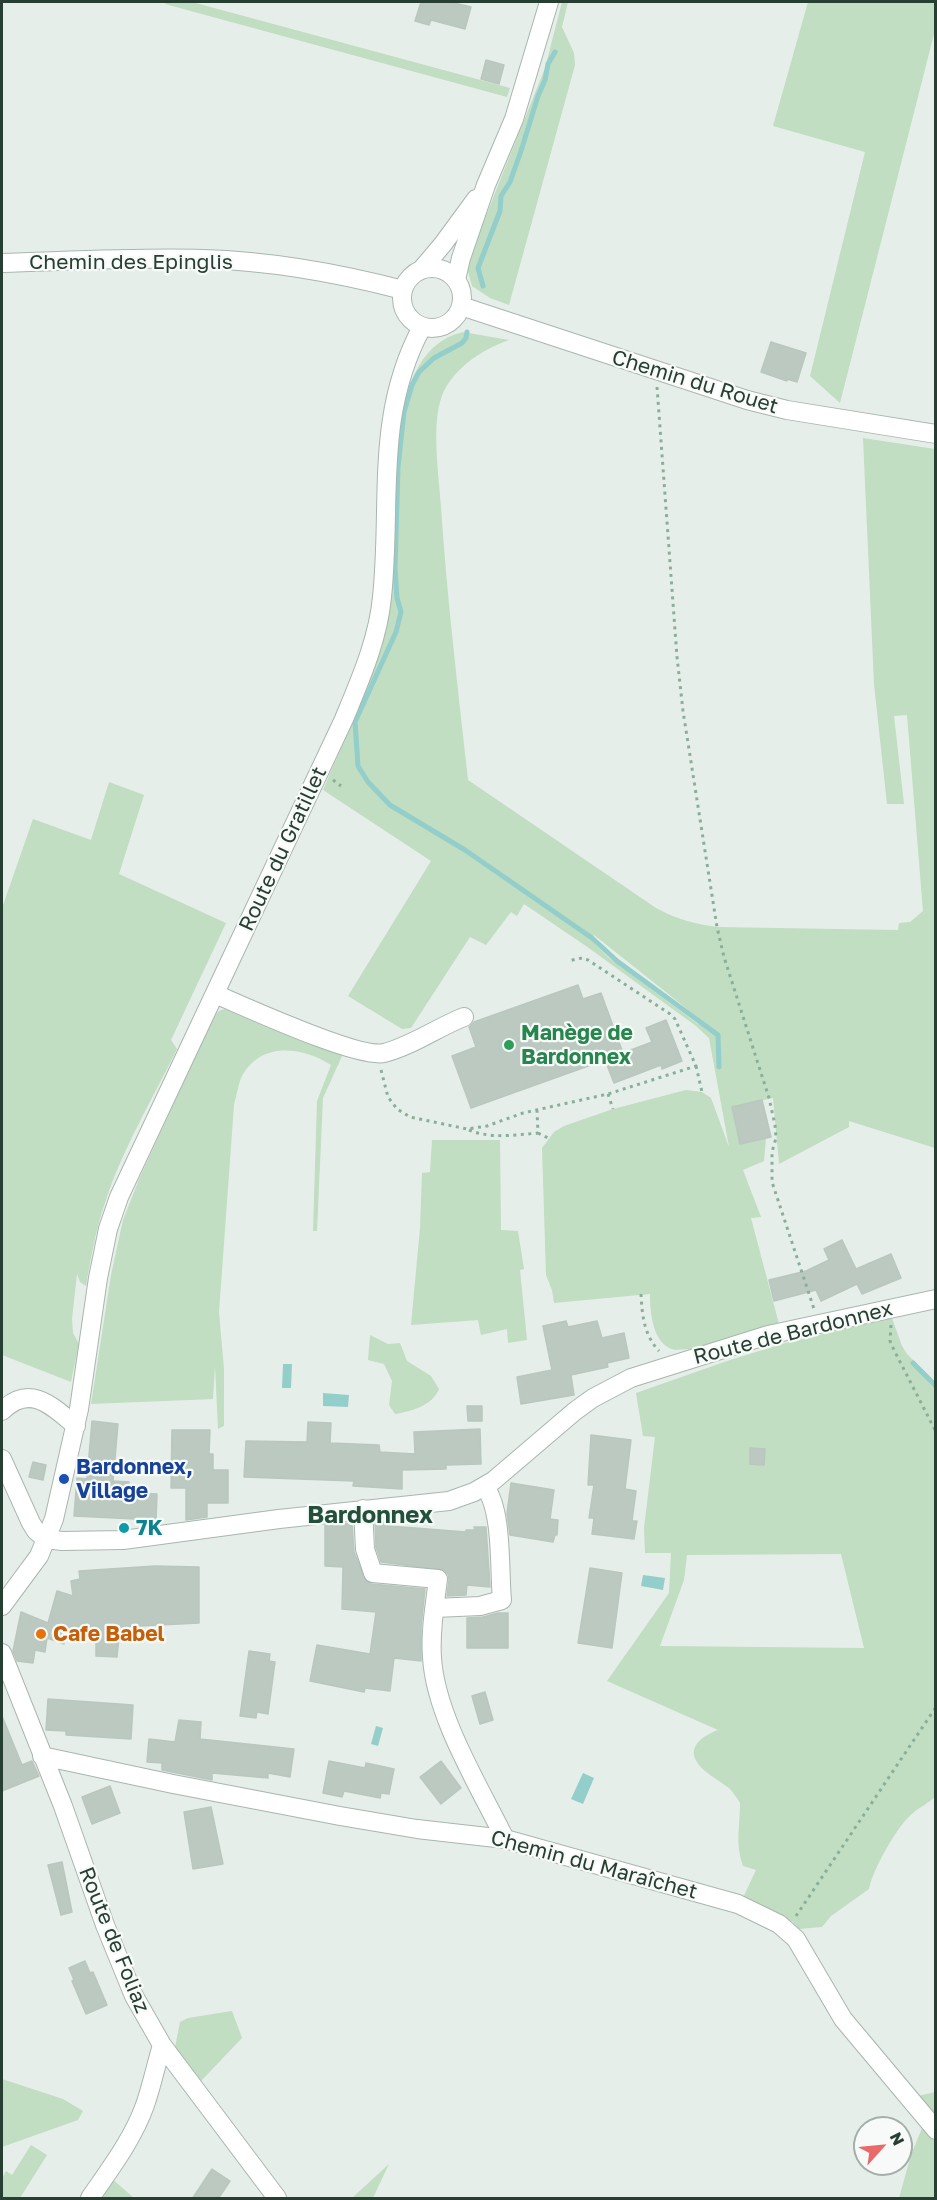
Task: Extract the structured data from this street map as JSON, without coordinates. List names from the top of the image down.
{
  "streets": {
    "street": [
      "Chemin des Epinglis",
      "Chemin du Rouet",
      "Route du Gratillet",
      "Route de Bardonnex",
      "Chemin du Maraîchet",
      "Route de Foliaz"
    ]
  },
  "crossings": [
    ["Chemin des Epinglis", "Chemin du Rouet"],
    ["Chemin des Epinglis", "Route du Gratillet"],
    ["Chemin du Rouet", "Route du Gratillet"],
    ["Route du Gratillet", "Route de Bardonnex"],
    ["Chemin du Maraîchet", "Route de Foliaz"]
  ],
  "districts": ["Bardonnex"],
  "places": [
    "Manège de Bardonnex",
    "Bardonnex, Village",
    "7K",
    "Cafe Babel"
  ],
  "north": "top right"
}
